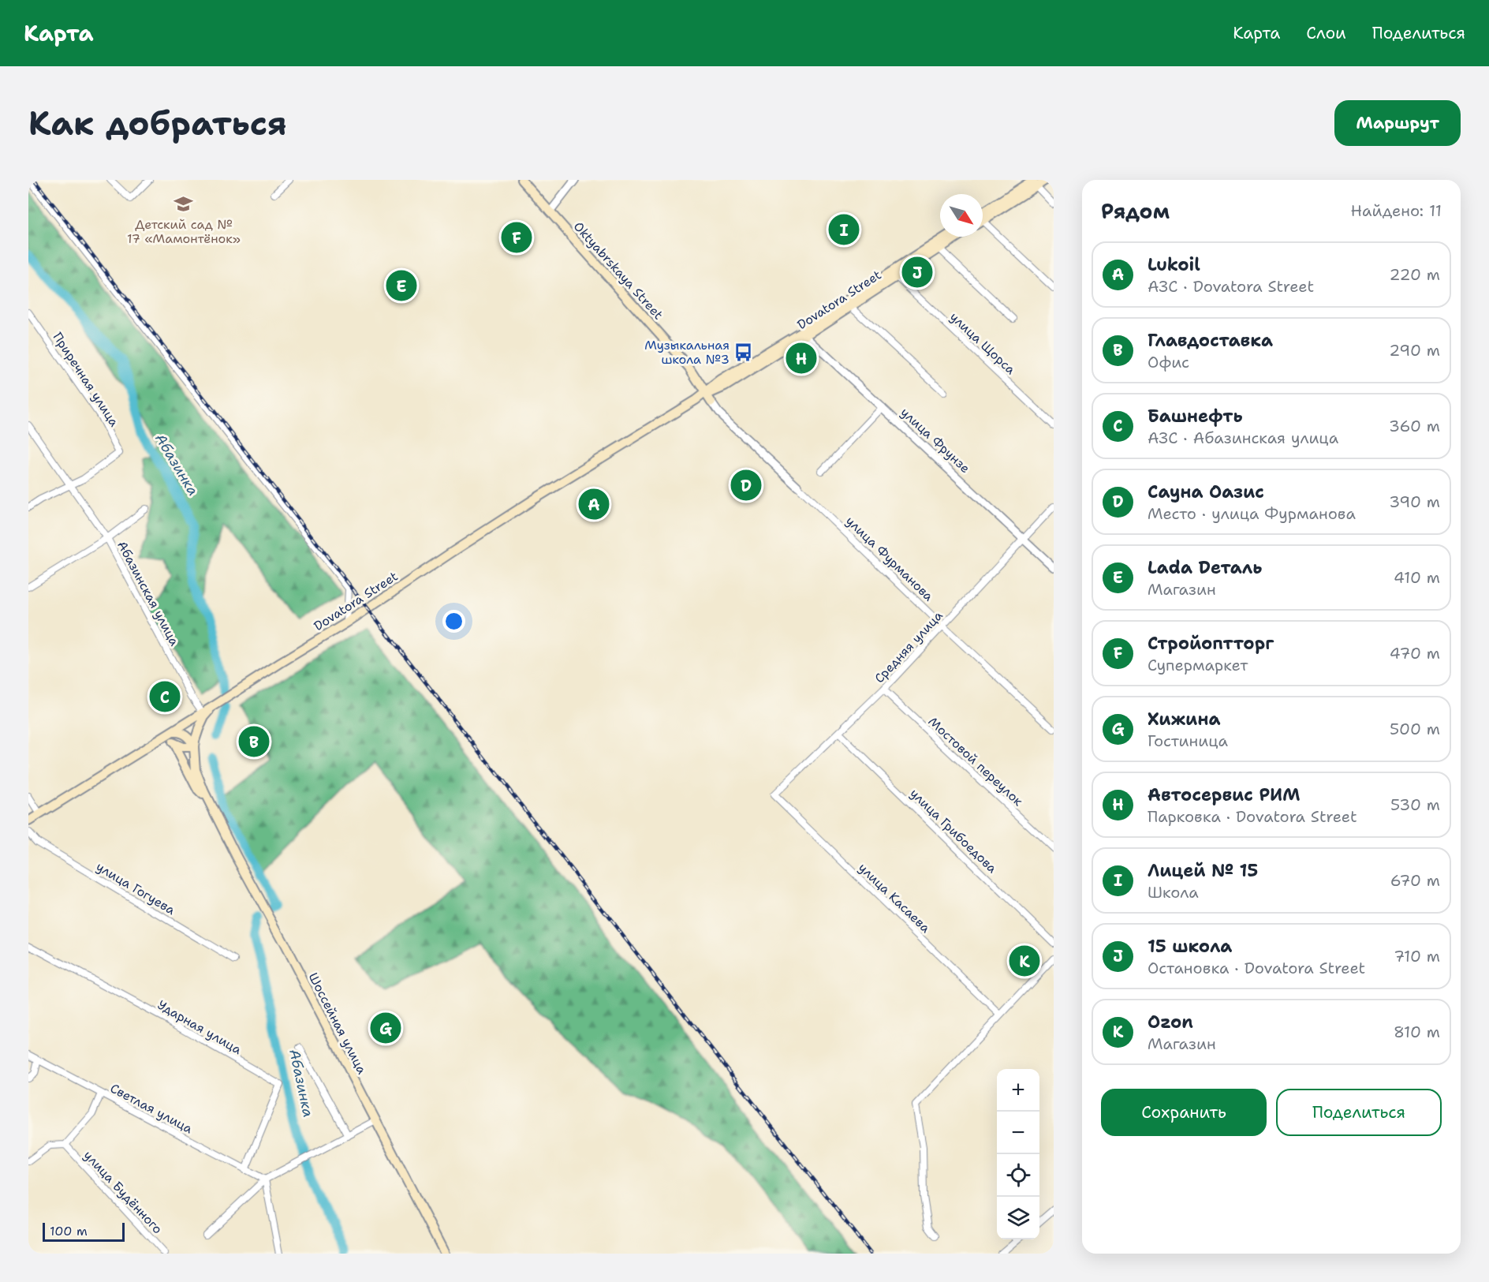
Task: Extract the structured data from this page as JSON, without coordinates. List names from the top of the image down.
{
  "streets": {
    "main road": ["Oktyabrskaya Street", "Dovatora Street", "Шоссейная улица"],
    "street": [
      "улица Щорса",
      "Приречная улица",
      "улица Фрунзе",
      "улица Фурманова",
      "Абазинская улица",
      "Средняя улица",
      "Мостовой переулок",
      "улица Грибоедова",
      "улица Гогуева",
      "улица Касаева",
      "Ударная улица",
      "Светлая улица",
      "улица Будённого"
    ]
  },
  "crossings": [
    ["Oktyabrskaya Street", "Dovatora Street"],
    ["Oktyabrskaya Street", "улица Фурманова"],
    ["Dovatora Street", "улица Щорса"],
    ["Dovatora Street", "улица Фрунзе"],
    ["Dovatora Street", "улица Фурманова"],
    ["Dovatora Street", "Абазинская улица"],
    ["Приречная улица", "Абазинская улица"],
    ["улица Фрунзе", "Средняя улица"],
    ["улица Фурманова", "Средняя улица"],
    ["Средняя улица", "Мостовой переулок"],
    ["Средняя улица", "улица Грибоедова"],
    ["Средняя улица", "улица Касаева"],
    ["Ударная улица", "Светлая улица"]
  ],
  "water": ["Абазинка"],
  "places": {
    "school or university": ["Детский сад № 17 «Мамонтёнок»"],
    "bus stop": ["Музыкальная школа №3"]
  },
  "scale_bar": "100 m",
  "north": "bottom right",
  "page": {
    "header": "Карта",
    "nav": ["Карта", "Слои", "Поделиться"],
    "buttons": [
      "Маршрут",
      ["Сохранить", "Поделиться"]
    ],
    "title": "Как добраться",
    "heading": ["Рядом", "Найдено: 11"],
    "pins": [
      "I",
      "F",
      "J",
      "E",
      "H",
      "D",
      "A",
      "C",
      "B",
      "K",
      "G"
    ],
    "list": [
      {
        "mark": "A",
        "name": "Lukoil",
        "note": "АЗС · Dovatora Street",
        "value": "220 m"
      },
      {
        "mark": "B",
        "name": "Главдоставка",
        "note": "Офис",
        "value": "290 m"
      },
      {
        "mark": "C",
        "name": "Башнефть",
        "note": "АЗС · Абазинская улица",
        "value": "360 m"
      },
      {
        "mark": "D",
        "name": "Сауна Оазис",
        "note": "Место · улица Фурманова",
        "value": "390 m"
      },
      {
        "mark": "E",
        "name": "Lada Dеталь",
        "note": "Магазин",
        "value": "410 m"
      },
      {
        "mark": "F",
        "name": "Стройоптторг",
        "note": "Супермаркет",
        "value": "470 m"
      },
      {
        "mark": "G",
        "name": "Хижина",
        "note": "Гостиница",
        "value": "500 m"
      },
      {
        "mark": "H",
        "name": "Автосервис РИМ",
        "note": "Парковка · Dovatora Street",
        "value": "530 m"
      },
      {
        "mark": "I",
        "name": "Лицей № 15",
        "note": "Школа",
        "value": "670 m"
      },
      {
        "mark": "J",
        "name": "15 школа",
        "note": "Остановка · Dovatora Street",
        "value": "710 m"
      },
      {
        "mark": "K",
        "name": "Ozon",
        "note": "Магазин",
        "value": "810 m"
      }
    ],
    "map_buttons": ["+", "−"],
    "scale": "100 m"
  }
}
